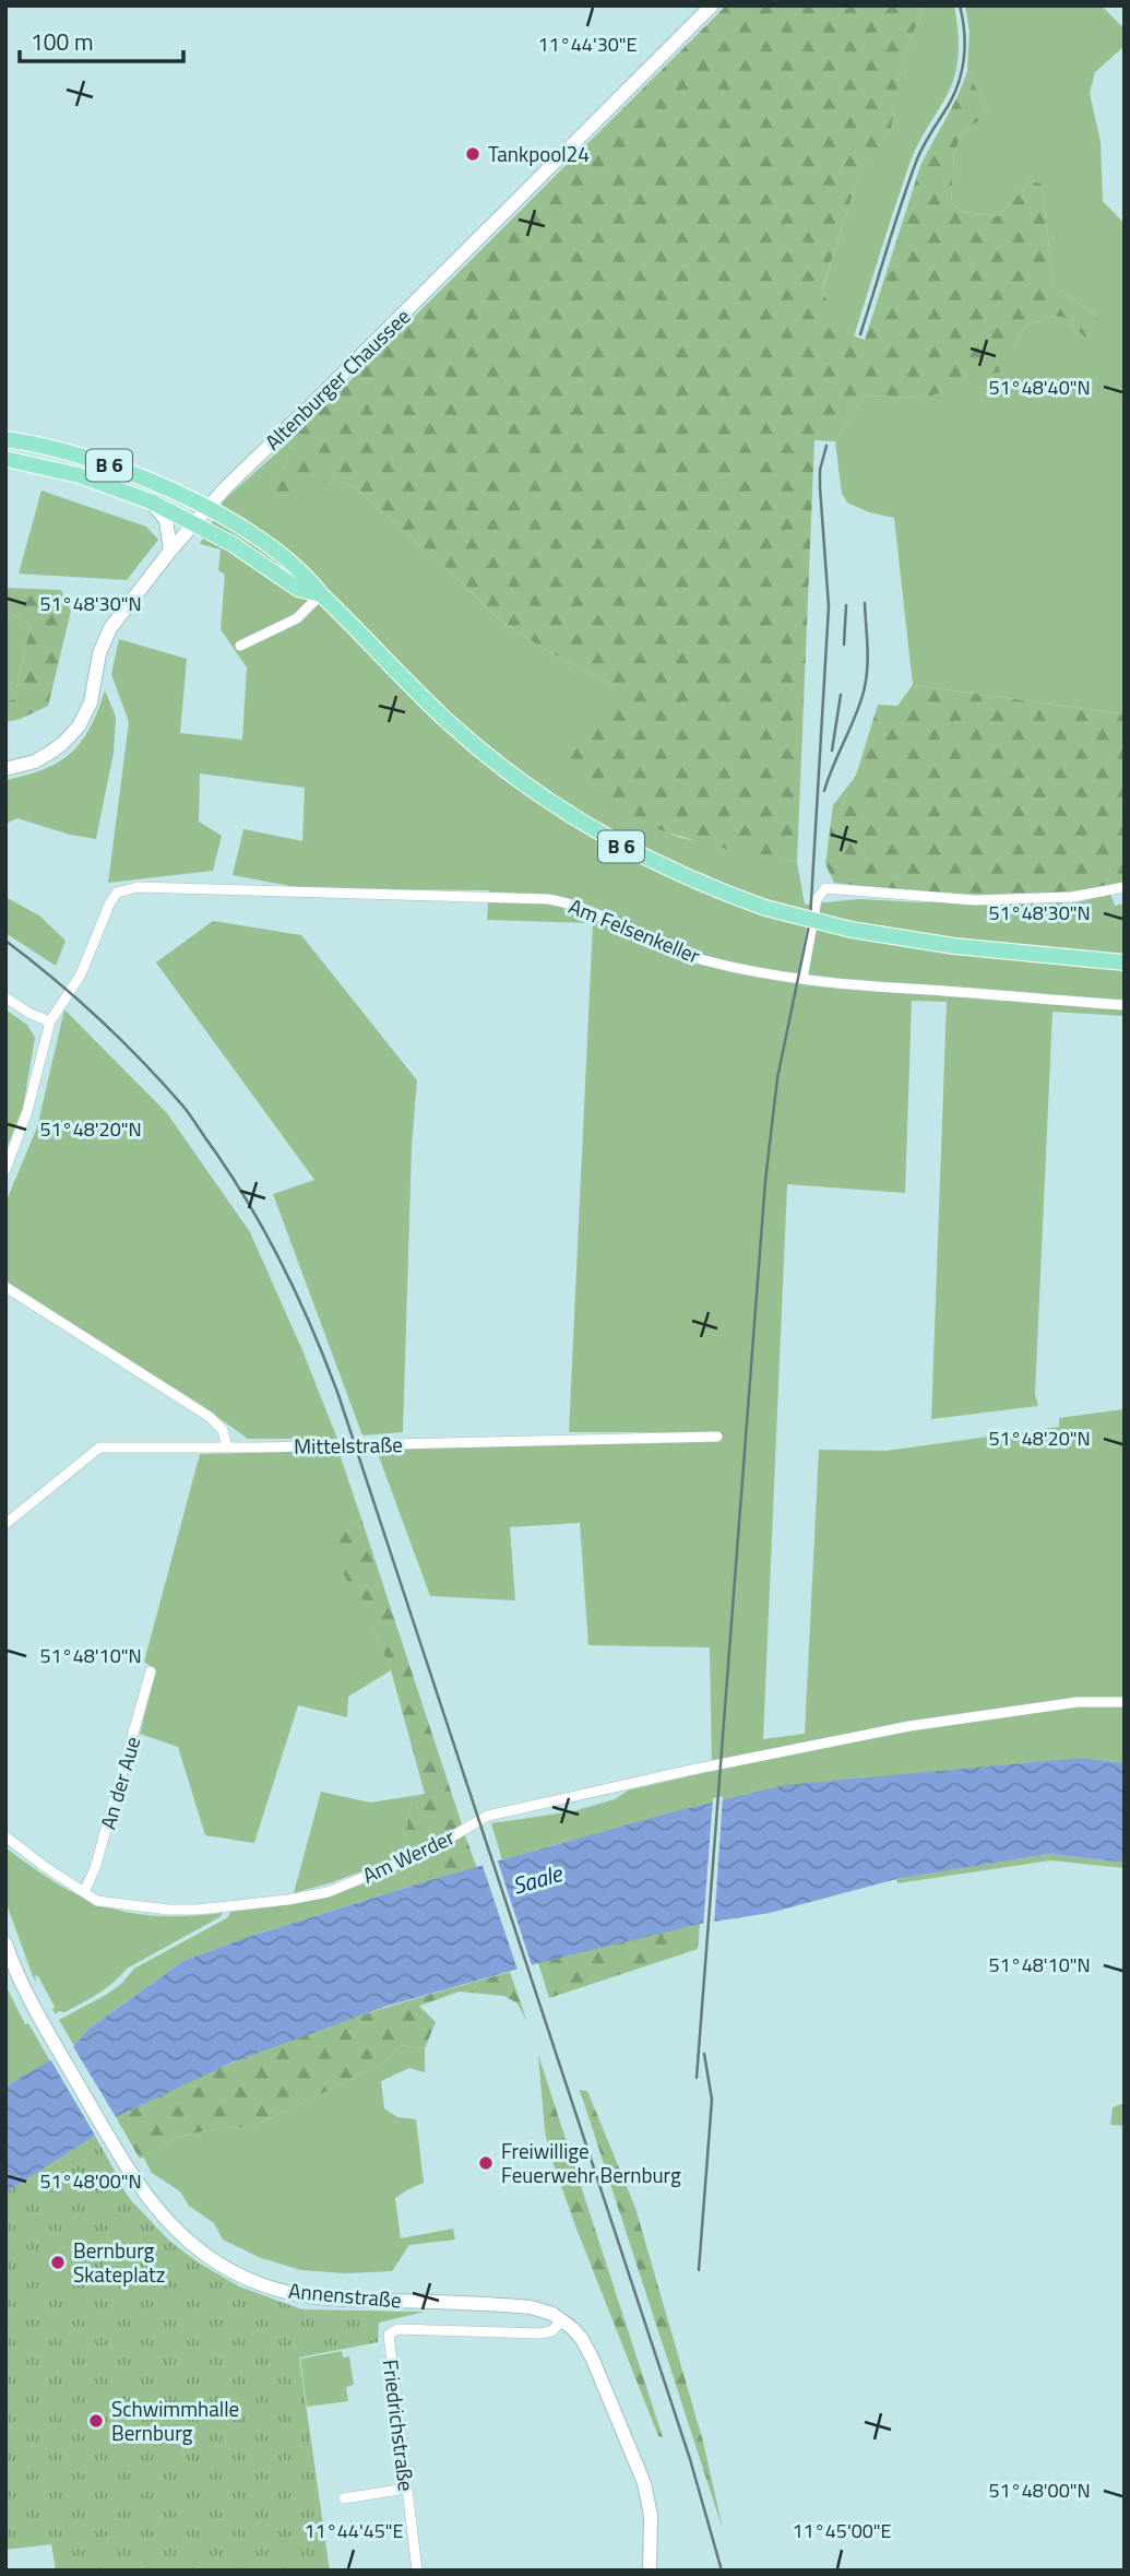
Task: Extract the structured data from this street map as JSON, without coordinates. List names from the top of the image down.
{
  "streets": {
    "main road": ["Altenburger Chaussee", "B 6", "Annenstraße"],
    "street": [
      "Am Felsenkeller",
      "Mittelstraße",
      "An der Aue",
      "Am Werder",
      "Friedrichstraße"
    ]
  },
  "crossings": [
    ["Altenburger Chaussee", "B 6"],
    ["An der Aue", "Am Werder"],
    ["Annenstraße", "Friedrichstraße"]
  ],
  "water": ["Saale"],
  "places": [
    "Tankpool24",
    "Freiwillige Feuerwehr Bernburg",
    "Bernburg Skateplatz",
    "Schwimmhalle Bernburg"
  ],
  "scale_bar": "100 m",
  "coordinates": [
    "11°44'30\"E",
    "51°48'40\"N",
    "51°48'30\"N",
    "51°48'20\"N",
    "51°48'10\"N",
    "51°48'00\"N",
    "11°44'45\"E",
    "11°45'00\"E"
  ]
}
